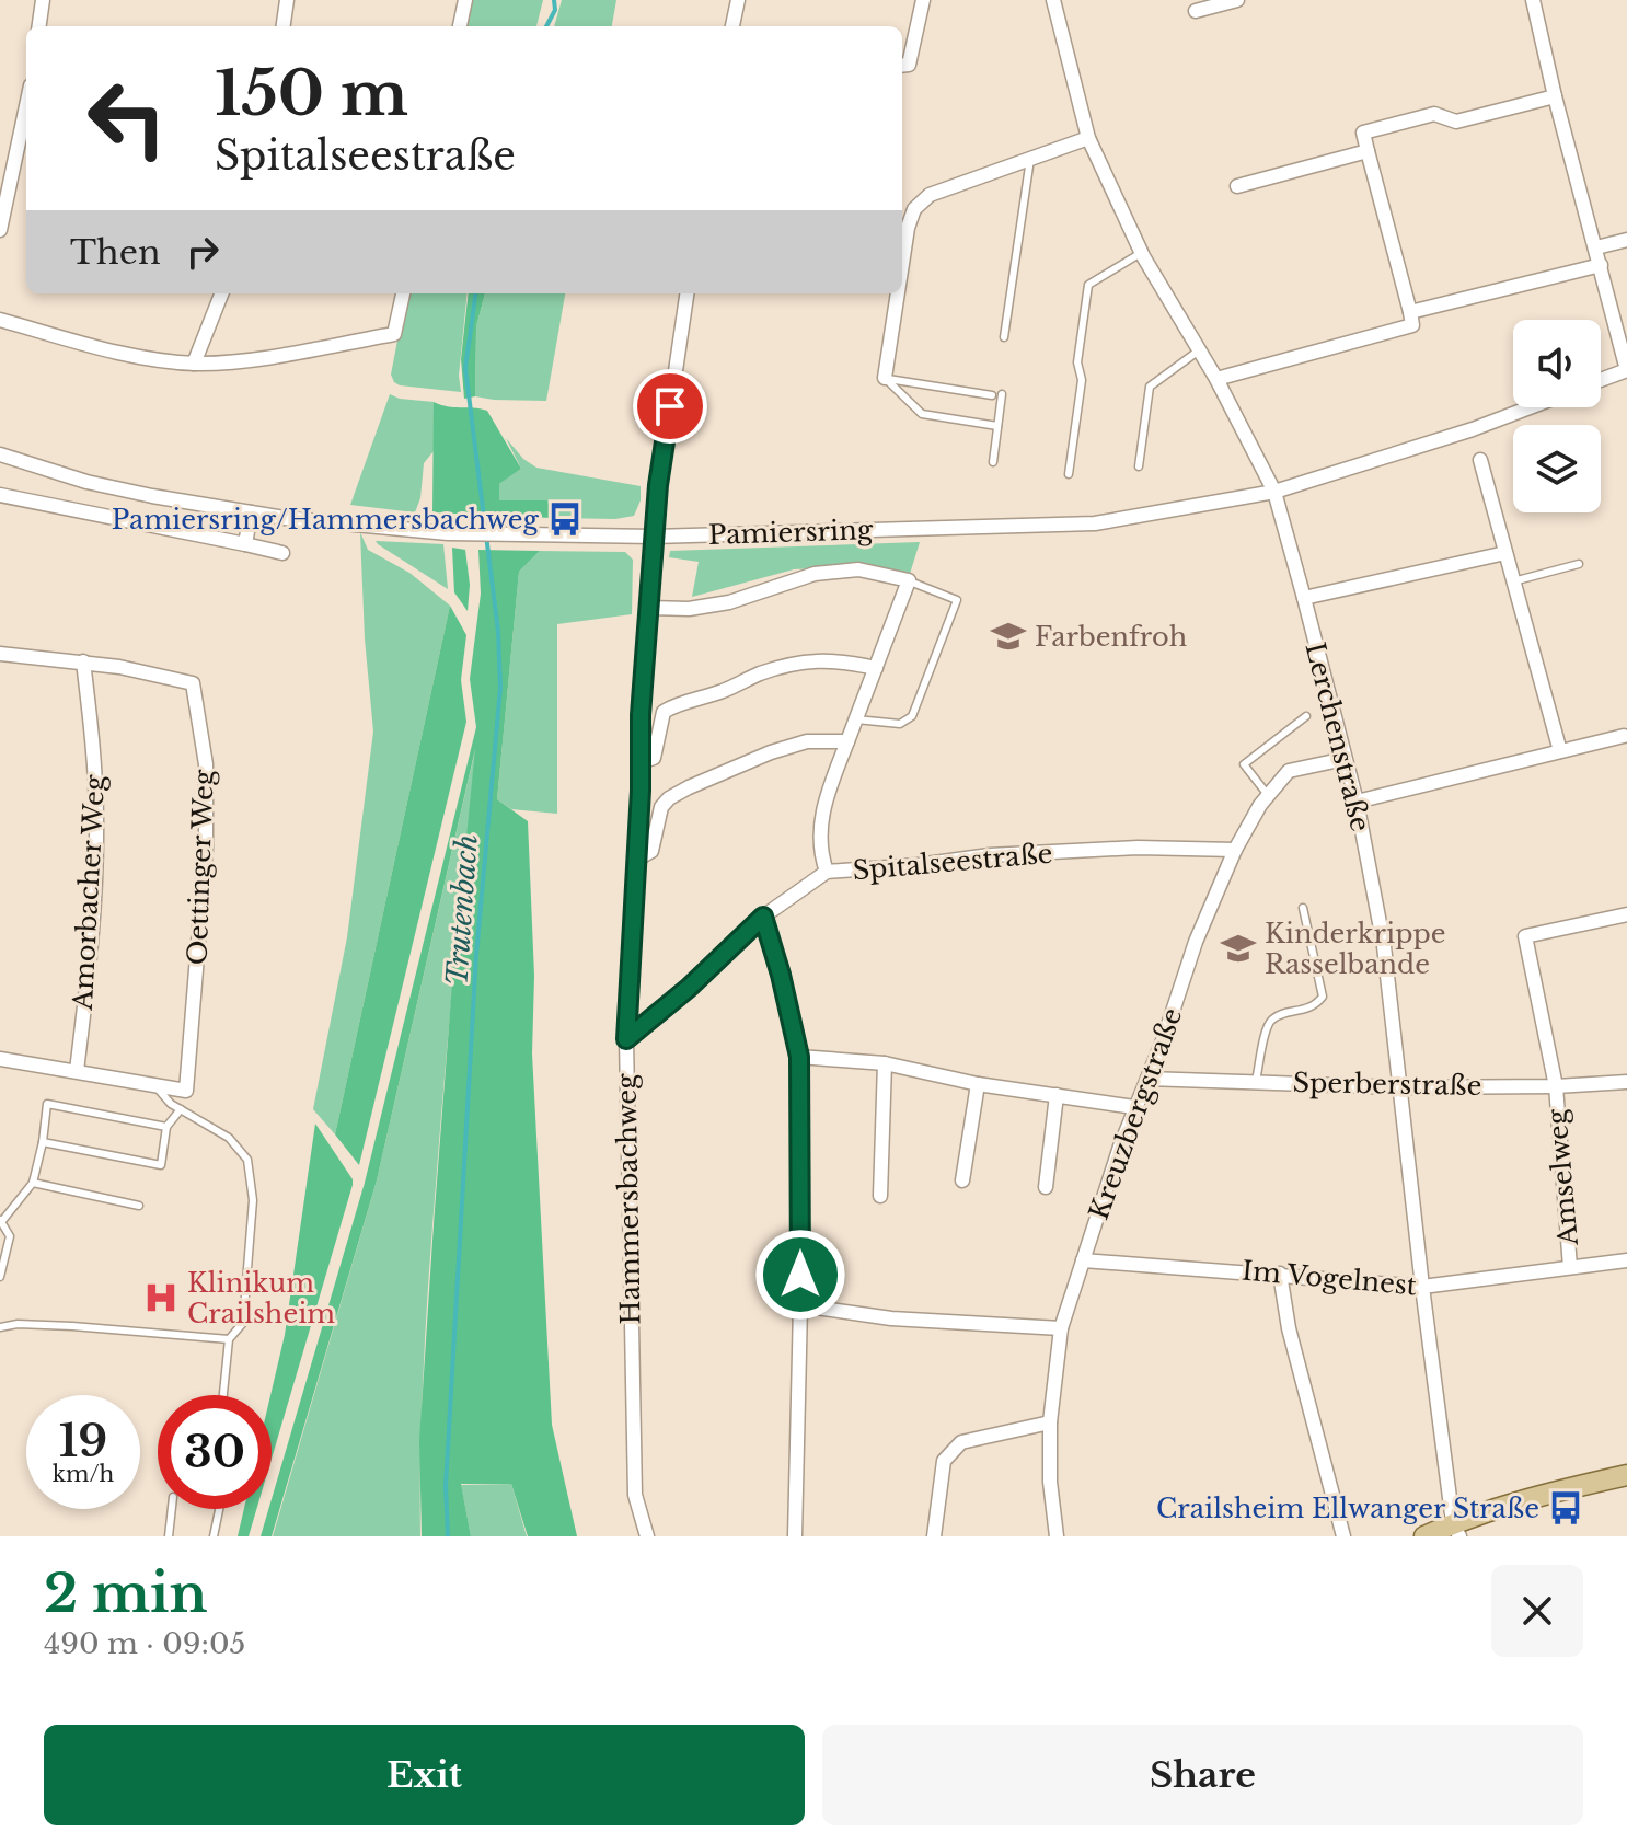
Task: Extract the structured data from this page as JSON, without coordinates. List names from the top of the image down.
{
  "streets": {
    "street": [
      "Pamiersring",
      "Lerchenstraße",
      "Spitalseestraße",
      "Oettinger Weg",
      "Amorbacher Weg",
      "Sperberstraße",
      "Kreuzbergstraße",
      "Amselweg",
      "Hammersbachweg",
      "Im Vogelnest"
    ]
  },
  "crossings": [
    ["Pamiersring", "Lerchenstraße"],
    ["Pamiersring", "Hammersbachweg"],
    ["Lerchenstraße", "Sperberstraße"],
    ["Lerchenstraße", "Kreuzbergstraße"],
    ["Lerchenstraße", "Im Vogelnest"],
    ["Spitalseestraße", "Kreuzbergstraße"],
    ["Spitalseestraße", "Hammersbachweg"],
    ["Oettinger Weg", "Amorbacher Weg"],
    ["Sperberstraße", "Kreuzbergstraße"],
    ["Sperberstraße", "Amselweg"],
    ["Kreuzbergstraße", "Im Vogelnest"],
    ["Amselweg", "Im Vogelnest"]
  ],
  "water": ["Trutenbach"],
  "places": {
    "bus stop": ["Pamiersring/Hammersbachweg", "Crailsheim Ellwanger Straße"],
    "school or university": ["Farbenfroh", "Kinderkrippe Rasselbande"],
    "hospital": ["Klinikum Crailsheim"]
  },
  "page": {
    "turn": ["150 m", "Spitalseestraße"],
    "then": "Then",
    "speed": "19 km/h",
    "limit": "30",
    "heading": ["2 min", "490 m · 09:05"],
    "buttons": ["Exit", "Share"]
  }
}
